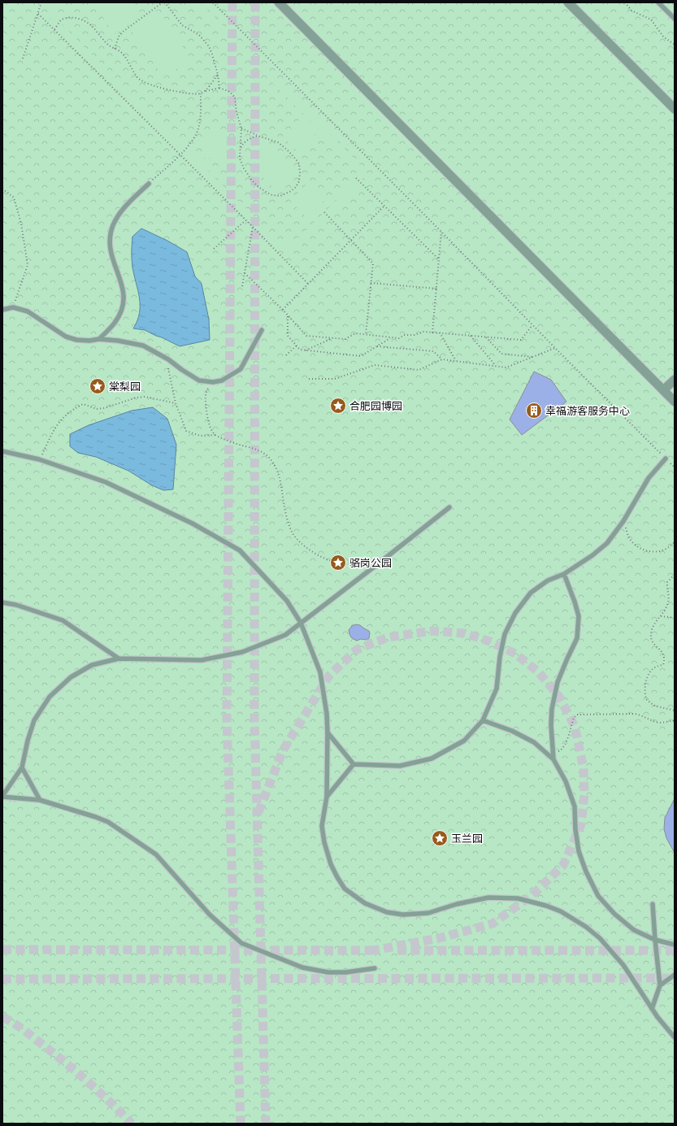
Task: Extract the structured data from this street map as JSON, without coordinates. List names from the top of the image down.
{
  "places": {
    "place": [
      "棠梨园",
      "合肥园博园",
      "骆岗公园",
      "玉兰园"
    ],
    "building": ["幸福游客服务中心"]
  }
}
